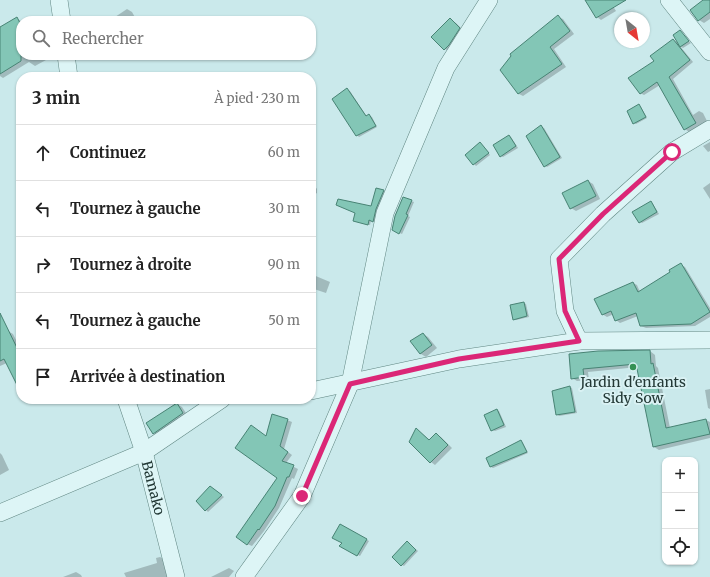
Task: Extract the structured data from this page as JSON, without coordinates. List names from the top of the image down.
{
  "streets": {
    "street": ["Bamako"]
  },
  "places": ["Jardin d'enfants Sidy Sow"],
  "north": "bottom right",
  "page": {
    "search": "Rechercher",
    "heading": ["3 min", "À pied · 230 m"],
    "list": [
      ["Continuez", "60 m"],
      ["Tournez à gauche", "30 m"],
      ["Tournez à droite", "90 m"],
      ["Tournez à gauche", "50 m"],
      "Arrivée à destination"
    ],
    "map_buttons": ["+", "−"]
  }
}
